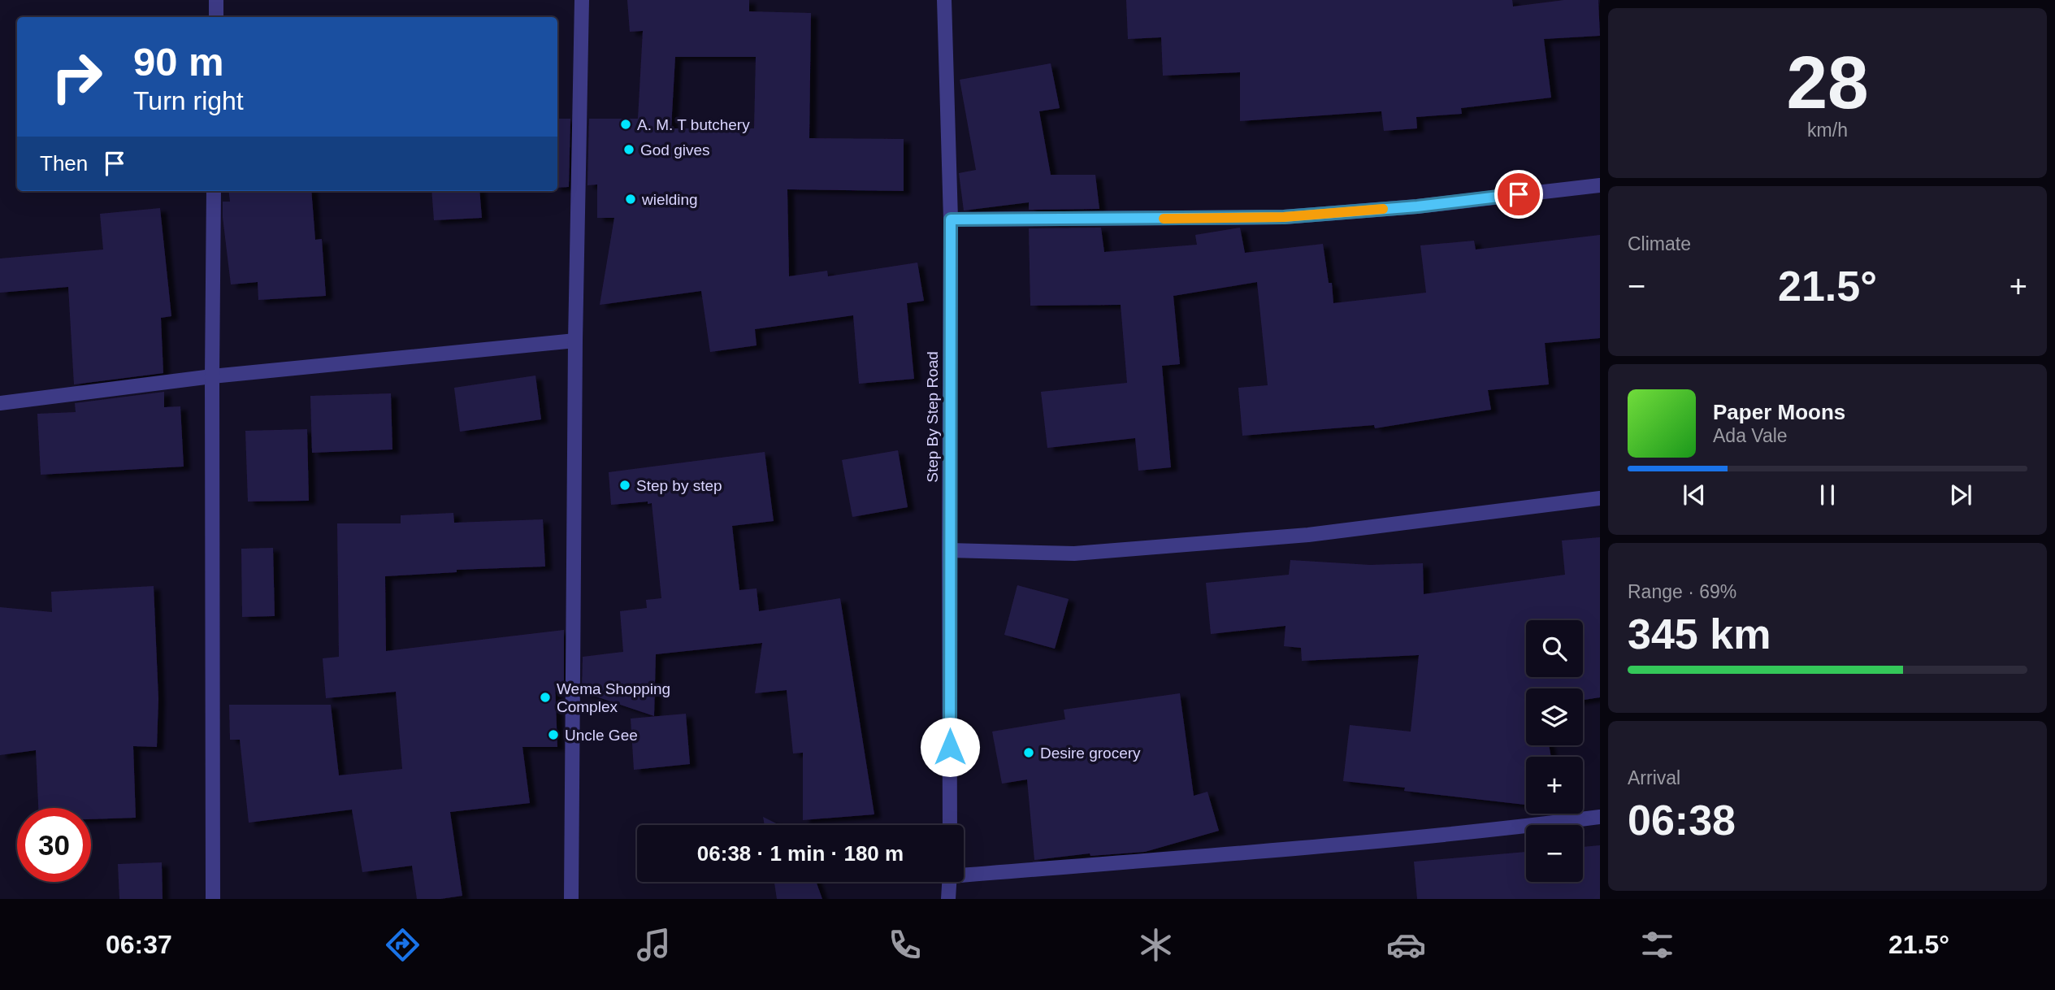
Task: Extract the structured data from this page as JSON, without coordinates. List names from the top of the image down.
{
  "streets": {
    "street": ["Step By Step Road"]
  },
  "places": [
    "A. M. T butchery",
    "God gives",
    "wielding",
    "Step by step",
    "Wema Shopping Complex",
    "Uncle Gee",
    "Desire grocery"
  ],
  "page": {
    "tile": [
      ["28", "km/h"],
      "Climate",
      ["Range · 69%", "345 km"],
      ["Arrival", "06:38"]
    ],
    "turn": ["90 m", "Turn right"],
    "then": "Then",
    "heat": ["−", "21.5°", "+"],
    "song": ["Paper Moons", "Ada Vale"],
    "map_buttons": ["+", "−"],
    "limit": "30",
    "trip": "06:38 · 1 min · 180 m",
    "tabs": ["06:37", "21.5°"]
  }
}
